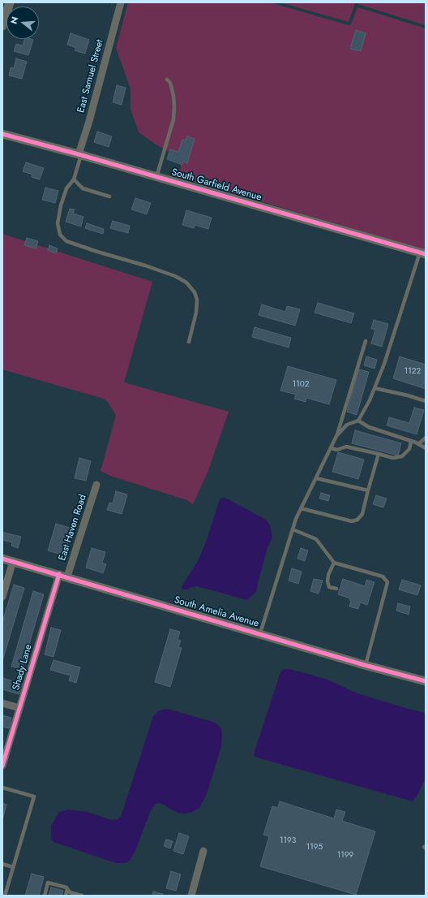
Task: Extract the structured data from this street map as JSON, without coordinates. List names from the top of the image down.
{
  "streets": {
    "street": [
      "East Samuel Street",
      "South Garfield Avenue",
      "East Haven Road",
      "South Amelia Avenue",
      "Shady Lane"
    ]
  },
  "crossings": [
    ["East Samuel Street", "South Garfield Avenue"],
    ["East Haven Road", "South Amelia Avenue"],
    ["East Haven Road", "Shady Lane"],
    ["South Amelia Avenue", "Shady Lane"]
  ],
  "house_numbers": [
    "1122",
    "1102",
    "1193",
    "1195",
    "1199"
  ],
  "north": "left"
}
